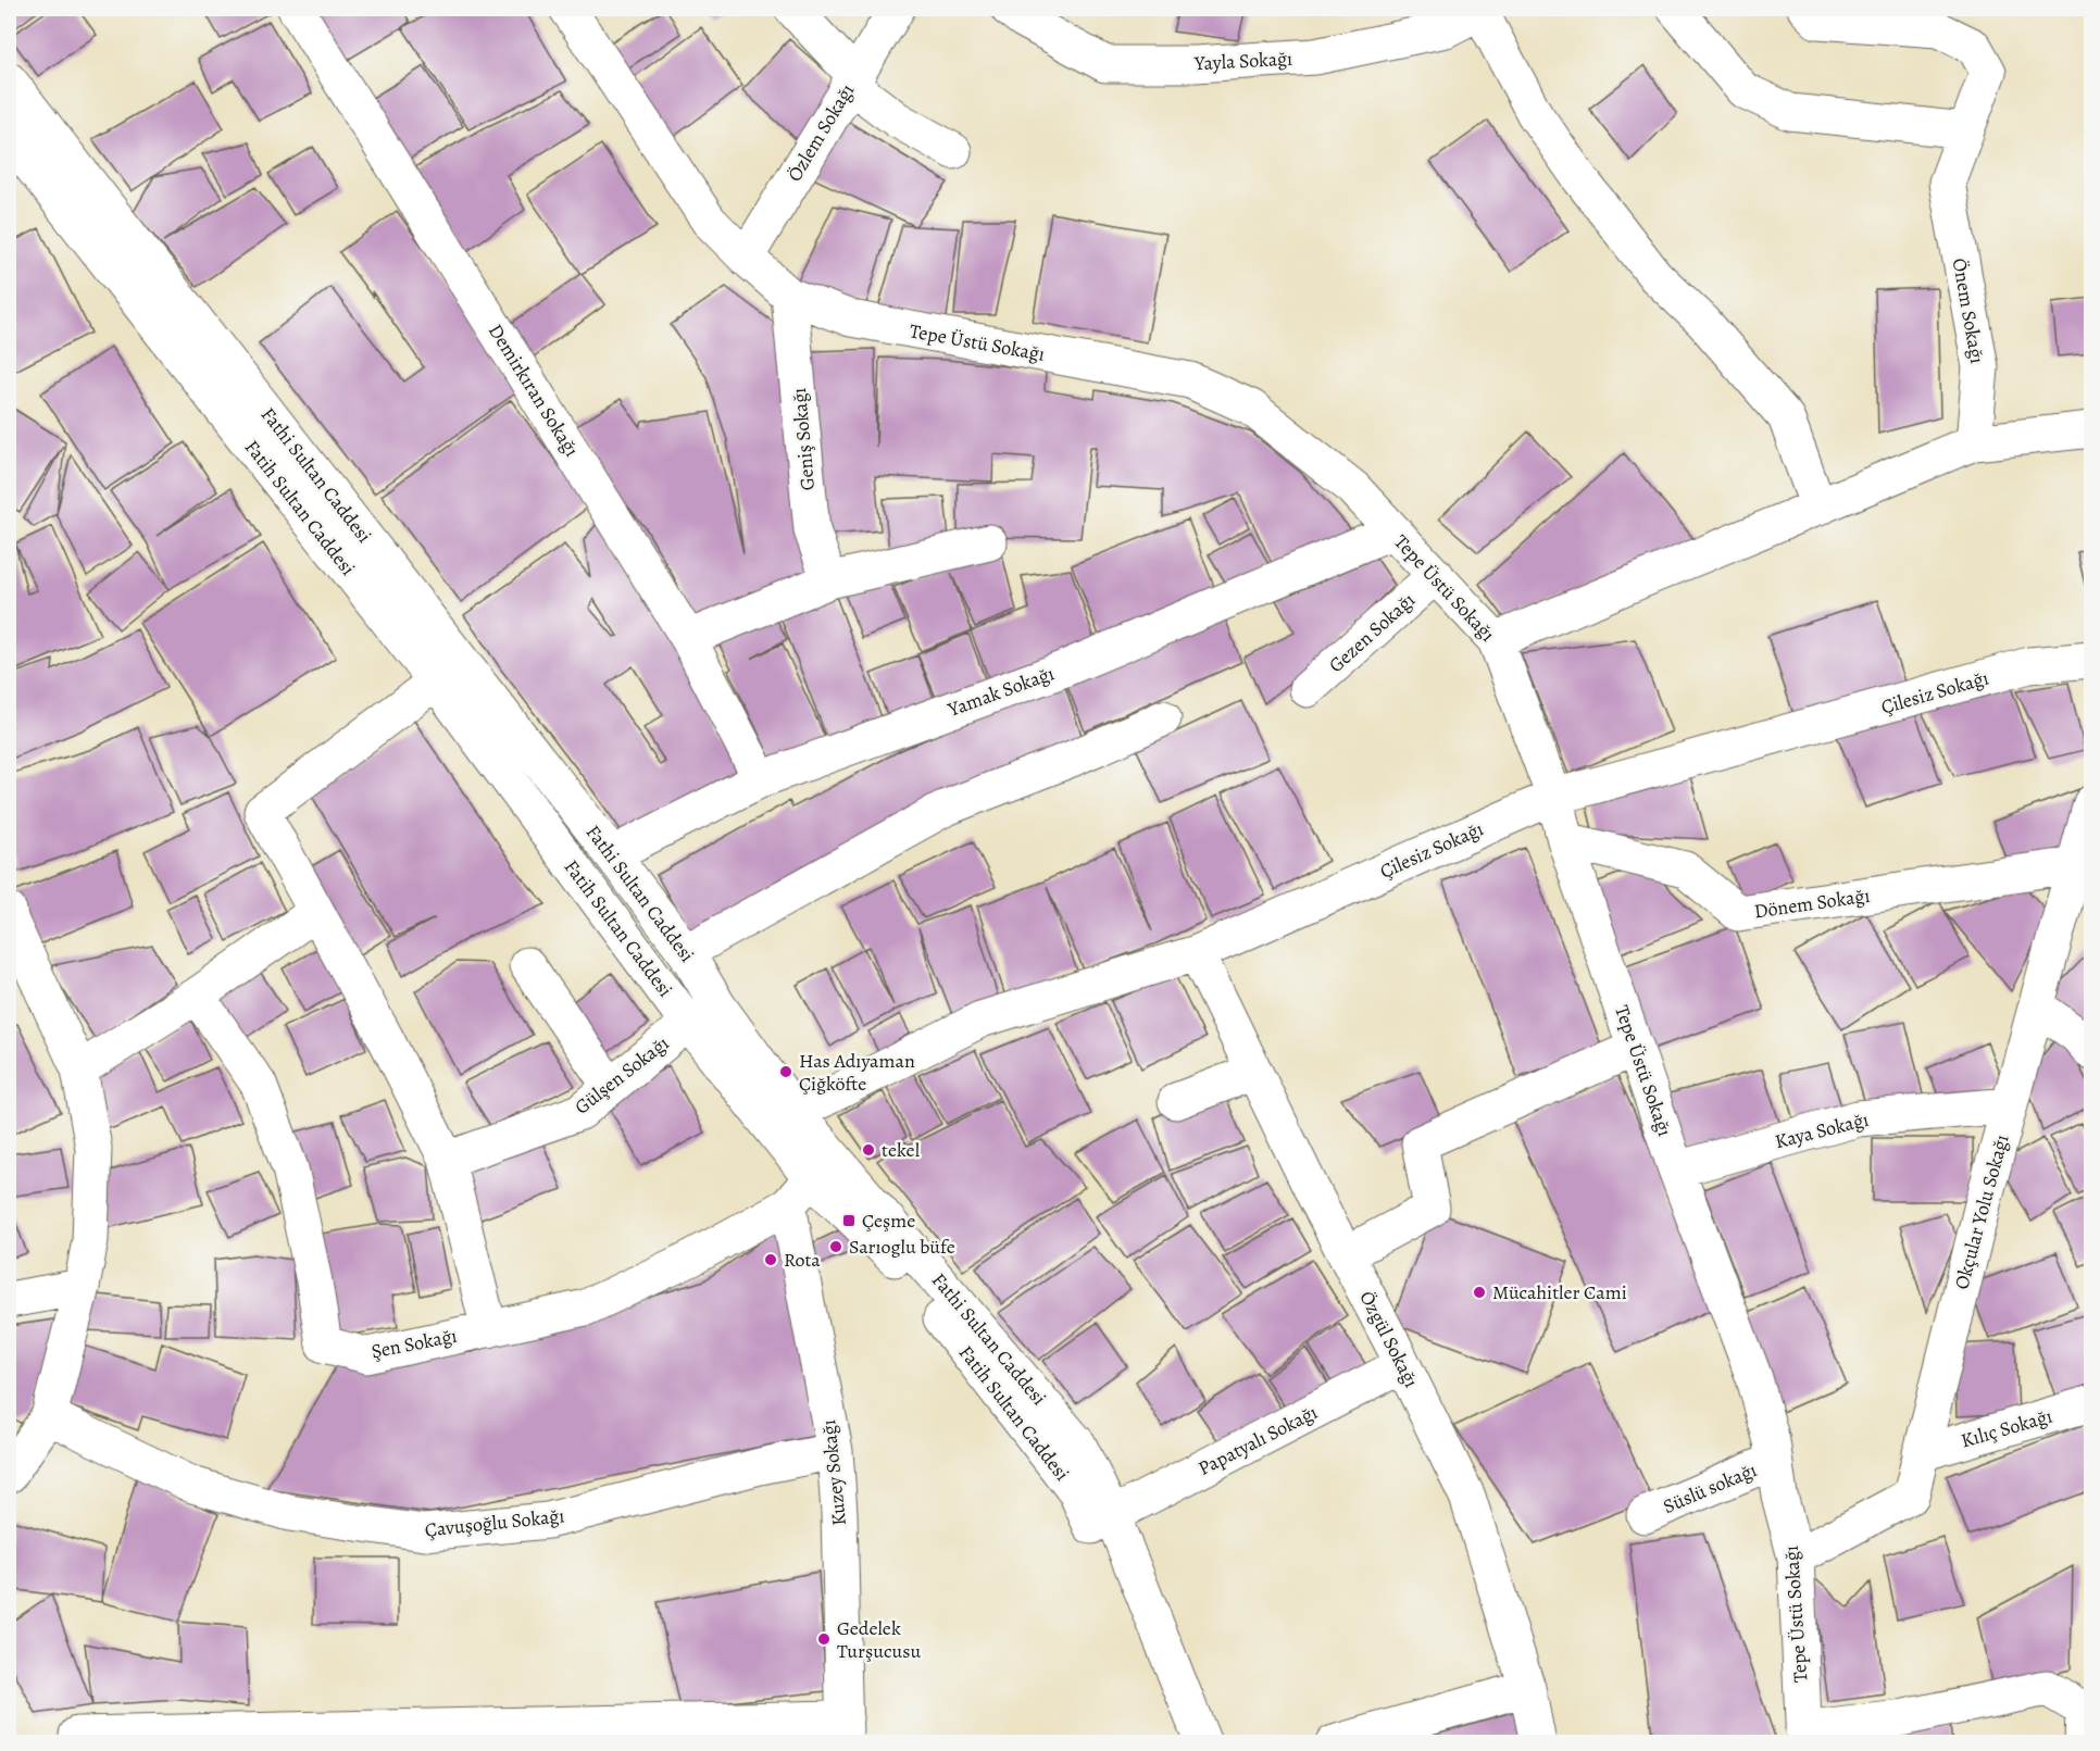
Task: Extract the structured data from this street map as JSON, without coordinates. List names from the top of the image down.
{
  "streets": {
    "street": [
      "Yayla Sokağı",
      "Özlem Sokağı",
      "Önem Sokağı",
      "Tepe Üstü Sokağı",
      "Demirkıran Sokağı",
      "Geniş Sokağı",
      "Fathi Sultan Caddesi",
      "Fatih Sultan Caddesi",
      "Gezen Sokağı",
      "Yamak Sokağı",
      "Çilesiz Sokağı",
      "Dönem Sokağı",
      "Gülşen Sokağı",
      "Kaya Sokağı",
      "Okçular Yolu Sokağı",
      "Özgül Sokağı",
      "Şen Sokağı",
      "Kılıç Sokağı",
      "Papatyalı Sokağı",
      "Kuzey Sokağı",
      "Süslü sokağı",
      "Çavuşoğlu Sokağı"
    ]
  },
  "crossings": [
    ["Özlem Sokağı", "Tepe Üstü Sokağı"],
    ["Tepe Üstü Sokağı", "Geniş Sokağı"],
    ["Tepe Üstü Sokağı", "Gezen Sokağı"],
    ["Tepe Üstü Sokağı", "Yamak Sokağı"],
    ["Tepe Üstü Sokağı", "Çilesiz Sokağı"],
    ["Tepe Üstü Sokağı", "Dönem Sokağı"],
    ["Tepe Üstü Sokağı", "Kaya Sokağı"],
    ["Tepe Üstü Sokağı", "Okçular Yolu Sokağı"],
    ["Tepe Üstü Sokağı", "Süslü sokağı"],
    ["Demirkıran Sokağı", "Yamak Sokağı"],
    ["Fathi Sultan Caddesi", "Fatih Sultan Caddesi"],
    ["Fathi Sultan Caddesi", "Yamak Sokağı"],
    ["Fathi Sultan Caddesi", "Çilesiz Sokağı"],
    ["Fathi Sultan Caddesi", "Gülşen Sokağı"],
    ["Fathi Sultan Caddesi", "Şen Sokağı"],
    ["Fathi Sultan Caddesi", "Papatyalı Sokağı"],
    ["Fatih Sultan Caddesi", "Gülşen Sokağı"],
    ["Fatih Sultan Caddesi", "Şen Sokağı"],
    ["Çilesiz Sokağı", "Özgül Sokağı"],
    ["Dönem Sokağı", "Okçular Yolu Sokağı"],
    ["Kaya Sokağı", "Okçular Yolu Sokağı"],
    ["Okçular Yolu Sokağı", "Kılıç Sokağı"],
    ["Özgül Sokağı", "Papatyalı Sokağı"],
    ["Şen Sokağı", "Kuzey Sokağı"],
    ["Kuzey Sokağı", "Çavuşoğlu Sokağı"]
  ],
  "places": {
    "other": [
      "Has Adıyaman Çiğköfte",
      "tekel",
      "Sarıoglu büfe",
      "Rota",
      "Mücahitler Cami",
      "Gedelek Turşucusu"
    ],
    "transit": ["Çeşme"]
  }
}
